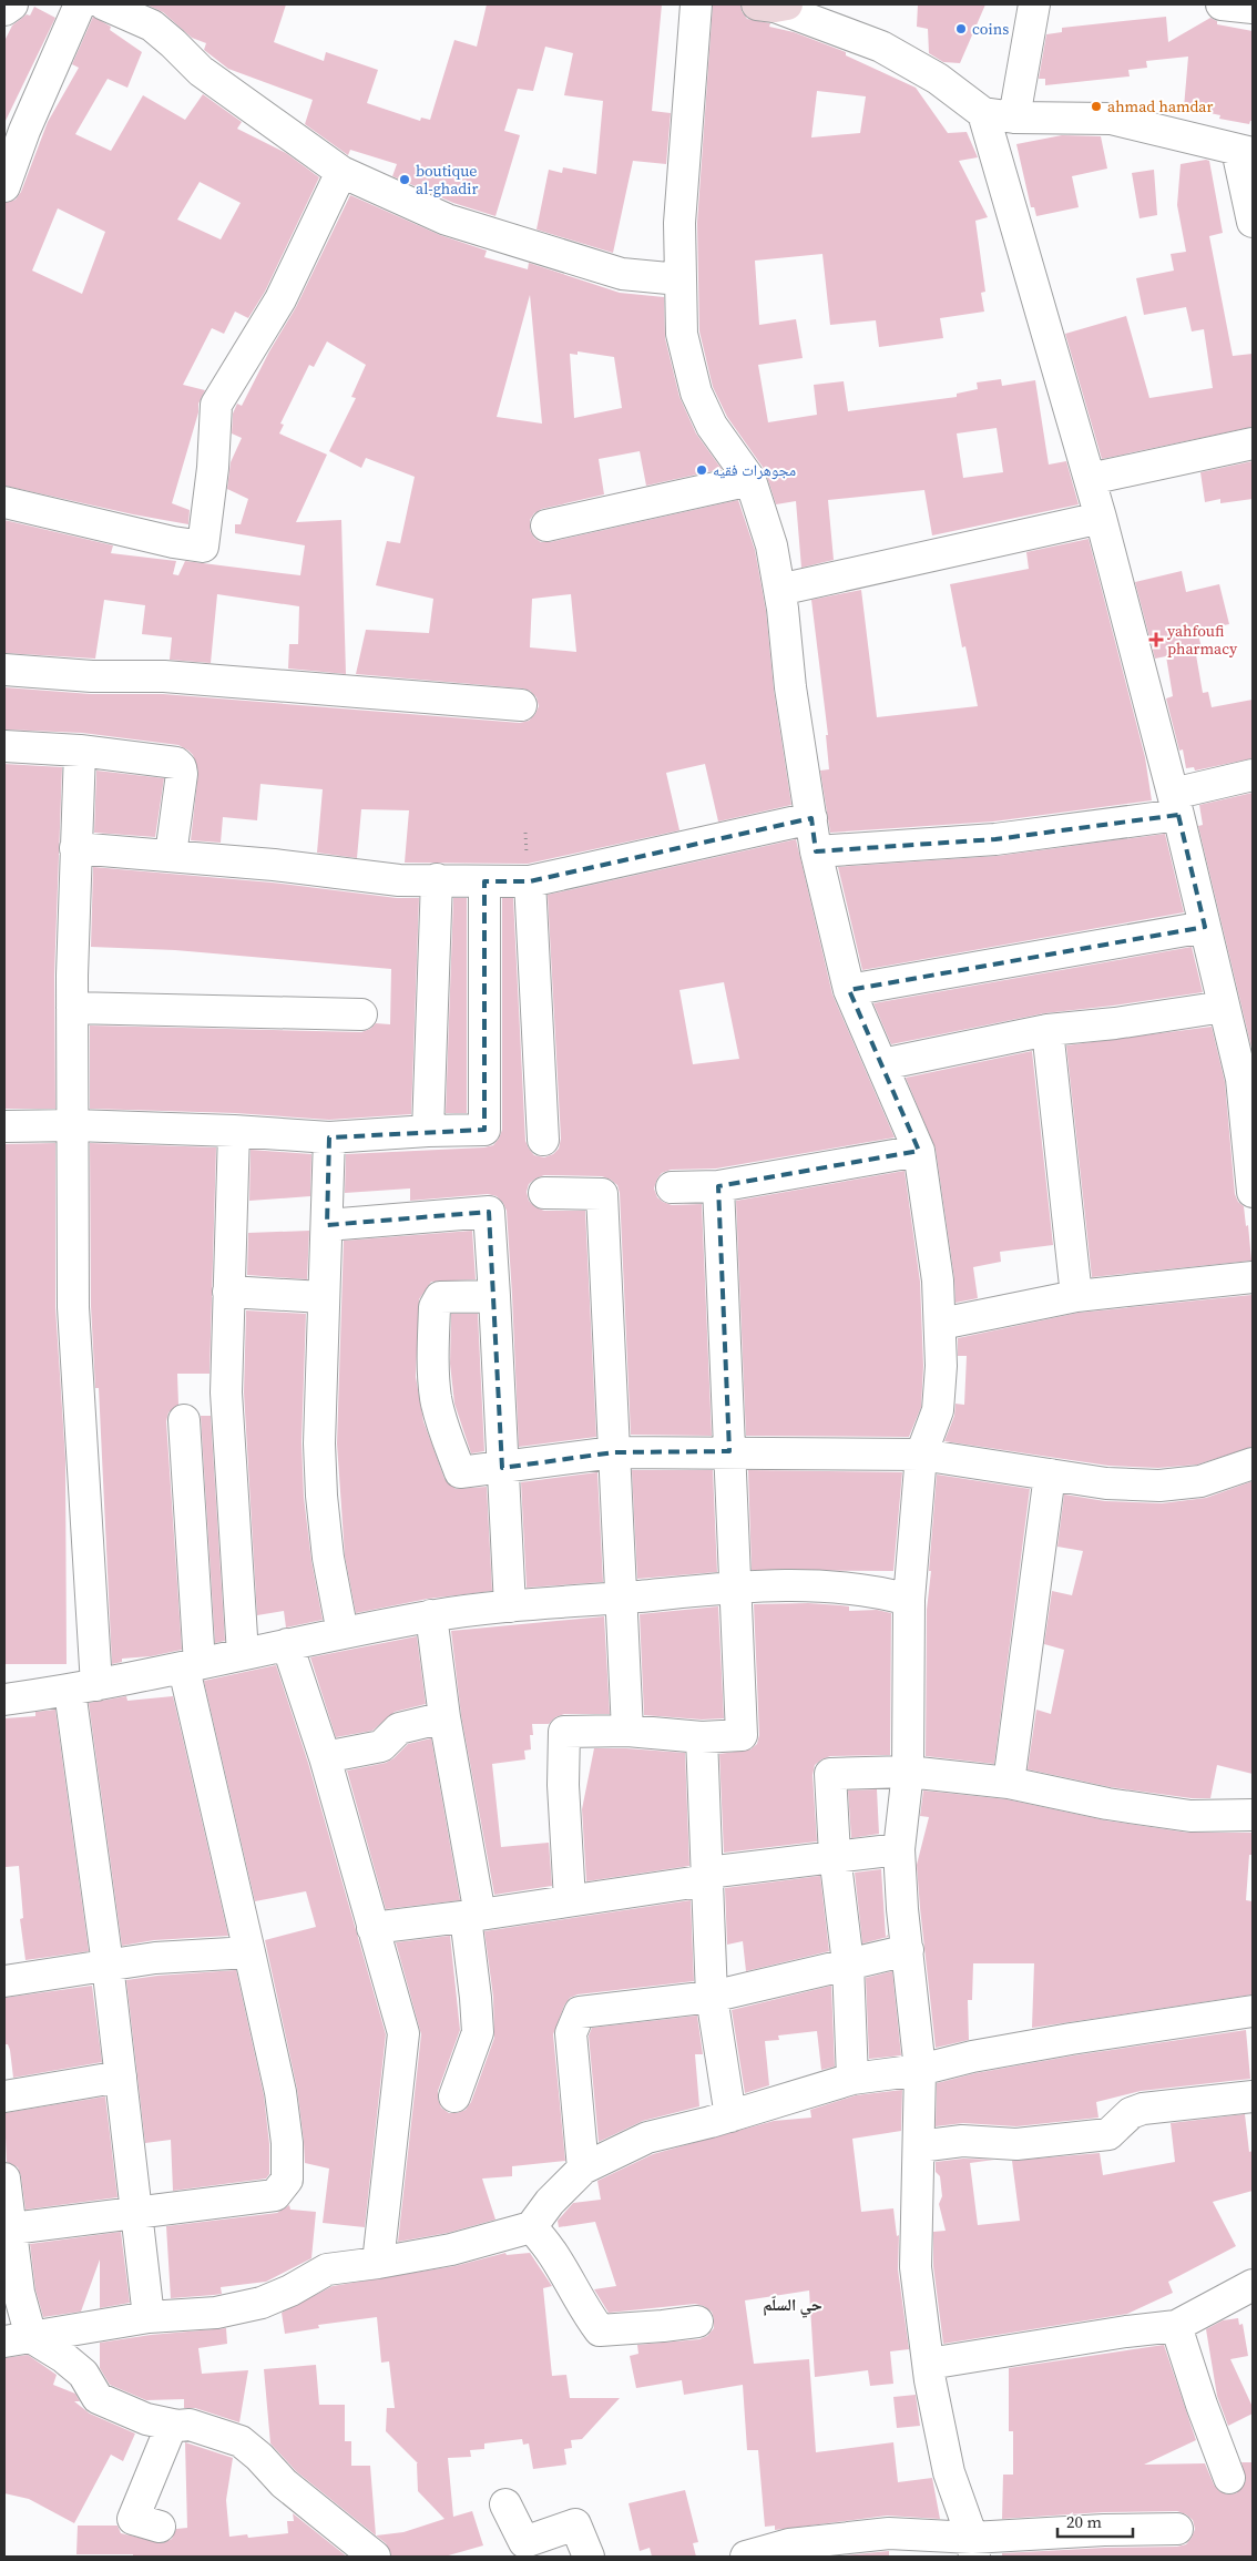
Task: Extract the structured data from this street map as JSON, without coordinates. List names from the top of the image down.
{
  "districts": ["حي السلّم"],
  "places": {
    "other": [
      "coins",
      "ahmad hamdar",
      "boutique al-ghadir",
      "مجوهرات فقيه"
    ],
    "health": ["yahfoufi pharmacy"]
  },
  "scale_bar": "20 m"
}
